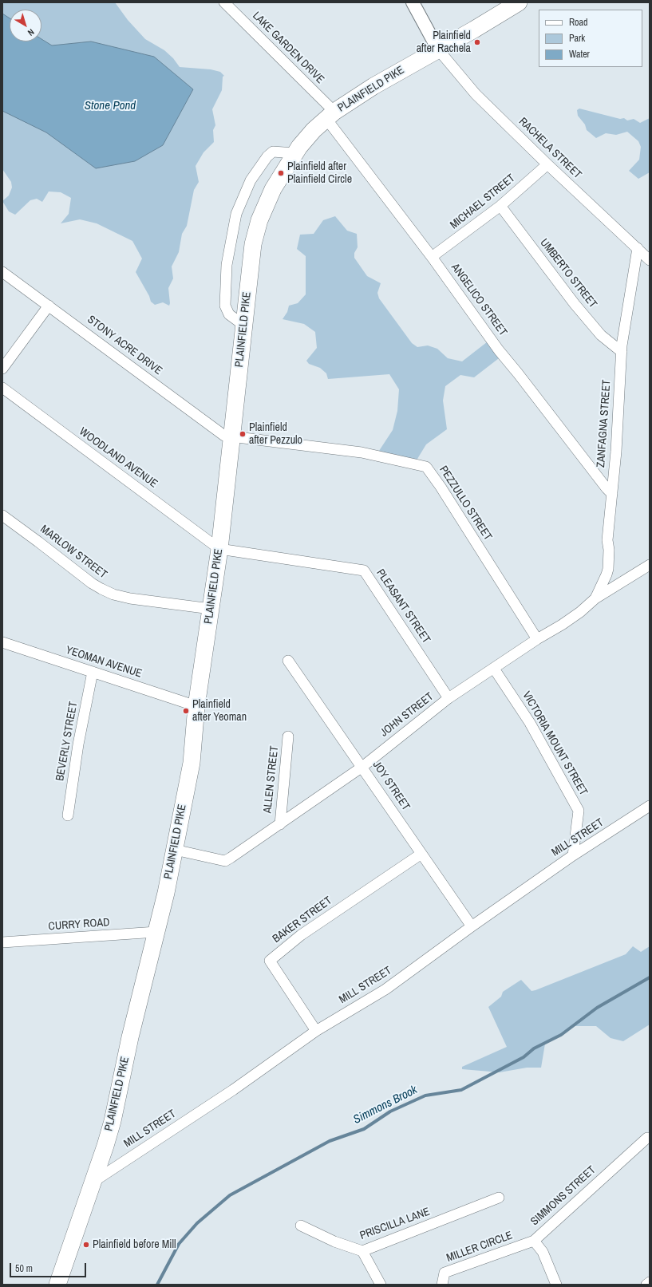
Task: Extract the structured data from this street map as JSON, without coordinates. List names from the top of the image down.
{
  "streets": {
    "main road": ["PLAINFIELD PIKE"],
    "street": [
      "LAKE GARDEN DRIVE",
      "RACHELA STREET",
      "MICHAEL STREET",
      "UMBERTO STREET",
      "ANGELICO STREET",
      "STONY ACRE DRIVE",
      "ZANFAGNA STREET",
      "WOODLAND AVENUE",
      "PEZZULLO STREET",
      "MARLOW STREET",
      "PLEASANT STREET",
      "YEOMAN AVENUE",
      "JOHN STREET",
      "BEVERLY STREET",
      "VICTORIA MOUNT STREET",
      "ALLEN STREET",
      "JOY STREET",
      "MILL STREET",
      "BAKER STREET",
      "CURRY ROAD",
      "SIMMONS STREET",
      "PRISCILLA LANE",
      "MILLER CIRCLE"
    ]
  },
  "crossings": [
    ["LAKE GARDEN DRIVE", "PLAINFIELD PIKE"],
    ["LAKE GARDEN DRIVE", "ANGELICO STREET"],
    ["PLAINFIELD PIKE", "RACHELA STREET"],
    ["PLAINFIELD PIKE", "ANGELICO STREET"],
    ["PLAINFIELD PIKE", "STONY ACRE DRIVE"],
    ["PLAINFIELD PIKE", "WOODLAND AVENUE"],
    ["PLAINFIELD PIKE", "PEZZULLO STREET"],
    ["PLAINFIELD PIKE", "MARLOW STREET"],
    ["PLAINFIELD PIKE", "PLEASANT STREET"],
    ["PLAINFIELD PIKE", "YEOMAN AVENUE"],
    ["PLAINFIELD PIKE", "JOHN STREET"],
    ["PLAINFIELD PIKE", "MILL STREET"],
    ["PLAINFIELD PIKE", "CURRY ROAD"],
    ["RACHELA STREET", "MICHAEL STREET"],
    ["RACHELA STREET", "ZANFAGNA STREET"],
    ["MICHAEL STREET", "UMBERTO STREET"],
    ["MICHAEL STREET", "ANGELICO STREET"],
    ["UMBERTO STREET", "ZANFAGNA STREET"],
    ["ANGELICO STREET", "ZANFAGNA STREET"],
    ["STONY ACRE DRIVE", "PEZZULLO STREET"],
    ["ZANFAGNA STREET", "JOHN STREET"],
    ["WOODLAND AVENUE", "PLEASANT STREET"],
    ["PEZZULLO STREET", "JOHN STREET"],
    ["PLEASANT STREET", "JOHN STREET"],
    ["YEOMAN AVENUE", "BEVERLY STREET"],
    ["JOHN STREET", "VICTORIA MOUNT STREET"],
    ["JOHN STREET", "ALLEN STREET"],
    ["JOHN STREET", "JOY STREET"],
    ["VICTORIA MOUNT STREET", "MILL STREET"],
    ["JOY STREET", "MILL STREET"],
    ["JOY STREET", "BAKER STREET"],
    ["MILL STREET", "BAKER STREET"],
    ["SIMMONS STREET", "MILLER CIRCLE"]
  ],
  "water": ["Stone Pond", "Simmons Brook"],
  "places": [
    "Plainfield after Rachela",
    "Plainfield after Plainfield Circle",
    "Plainfield after Pezzulo",
    "Plainfield after Yeoman",
    "Plainfield before Mill"
  ],
  "legend": ["Road", "Park", "Water"],
  "scale_bar": "50 m",
  "north": "bottom right"
}
